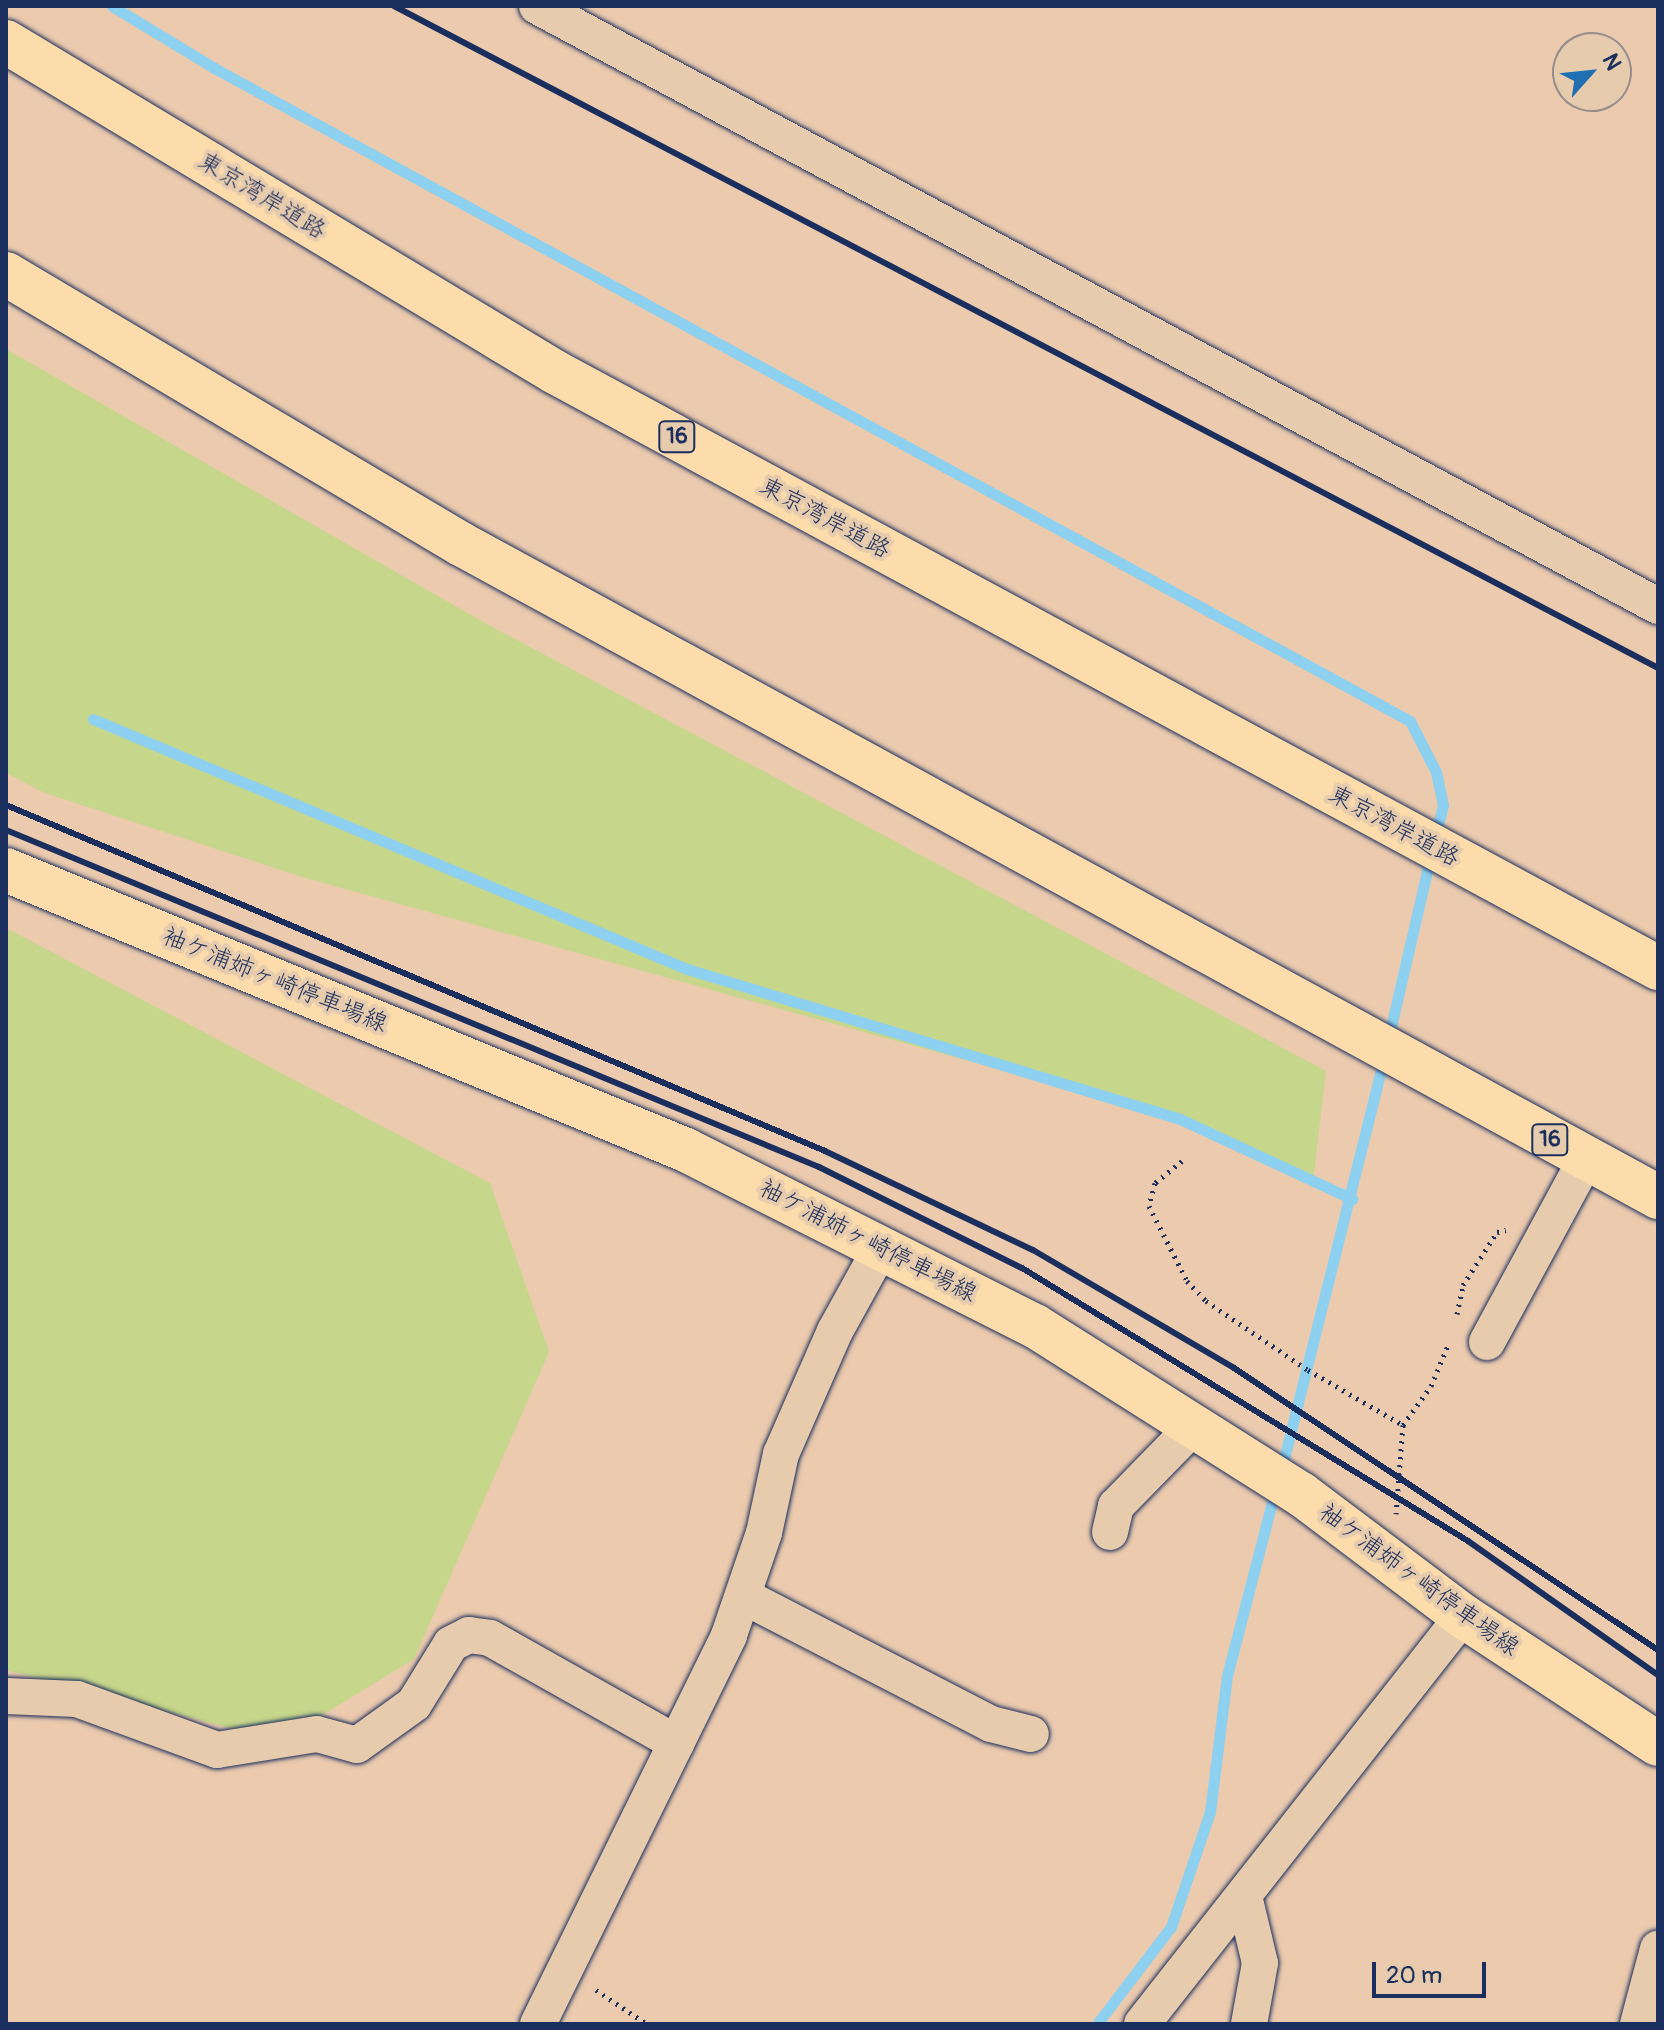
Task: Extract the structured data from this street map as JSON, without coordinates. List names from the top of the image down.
{
  "streets": {
    "main road": ["東京湾岸道路", "16", "袖ケ浦姉ヶ崎停車場線"]
  },
  "scale_bar": "20 m",
  "north": "top right"
}
